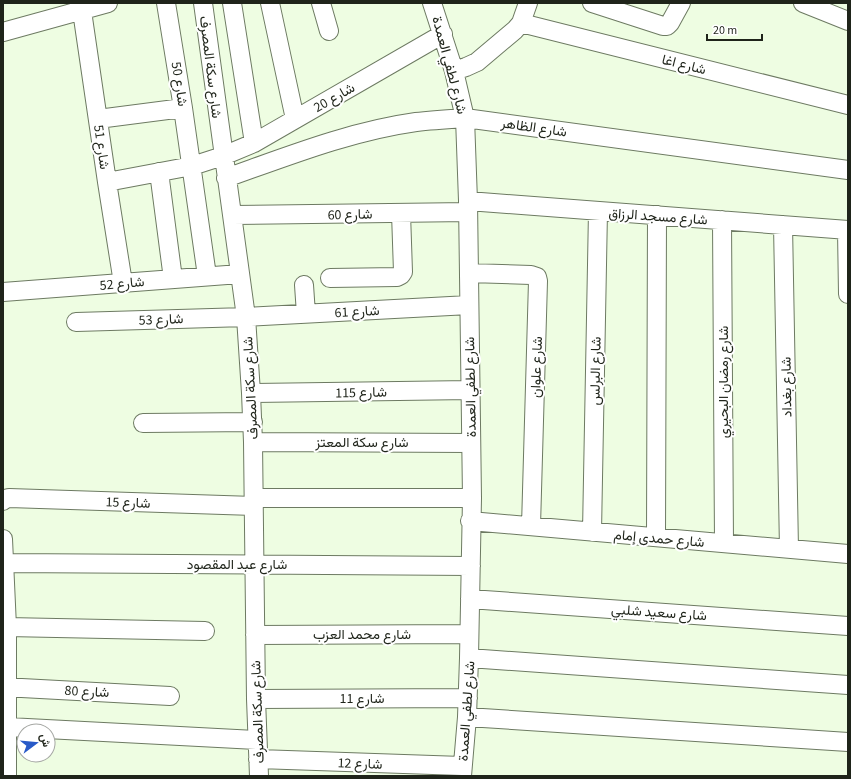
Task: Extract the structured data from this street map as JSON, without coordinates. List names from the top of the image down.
{
  "streets": {
    "street": [
      "شارع اغا",
      "شارع لطفي العمدة",
      "شارع سكة المصرف",
      "شارع 50",
      "شارع 20",
      "شارع الظاهر",
      "شارع 51",
      "شارع 60",
      "شارع مسجد الرزاق",
      "شارع 52",
      "شارع 61",
      "شارع 53",
      "شارع علوان",
      "شارع البرلس",
      "شارع رمضان البحيري",
      "شارع بغداد",
      "شارع 115",
      "شارع سكة المعتز",
      "شارع 15",
      "شارع حمدى إمام",
      "شارع عبد المقصود",
      "شارع سعيد شلبي",
      "شارع محمد العزب",
      "شارع 80",
      "شارع 11",
      "شارع 12"
    ]
  },
  "crossings": [
    ["شارع لطفي العمدة", "شارع 20"],
    ["شارع لطفي العمدة", "شارع الظاهر"],
    ["شارع لطفي العمدة", "شارع 60"],
    ["شارع لطفي العمدة", "شارع مسجد الرزاق"],
    ["شارع لطفي العمدة", "شارع 61"],
    ["شارع لطفي العمدة", "شارع علوان"],
    ["شارع لطفي العمدة", "شارع 115"],
    ["شارع لطفي العمدة", "شارع سكة المعتز"],
    ["شارع لطفي العمدة", "شارع 15"],
    ["شارع لطفي العمدة", "شارع حمدى إمام"],
    ["شارع لطفي العمدة", "شارع عبد المقصود"],
    ["شارع لطفي العمدة", "شارع سعيد شلبي"],
    ["شارع لطفي العمدة", "شارع محمد العزب"],
    ["شارع لطفي العمدة", "شارع 11"],
    ["شارع لطفي العمدة", "شارع 12"],
    ["شارع سكة المصرف", "شارع 20"],
    ["شارع سكة المصرف", "شارع الظاهر"],
    ["شارع سكة المصرف", "شارع 60"],
    ["شارع سكة المصرف", "شارع 52"],
    ["شارع سكة المصرف", "شارع 61"],
    ["شارع سكة المصرف", "شارع 53"],
    ["شارع سكة المصرف", "شارع 115"],
    ["شارع سكة المصرف", "شارع سكة المعتز"],
    ["شارع سكة المصرف", "شارع 15"],
    ["شارع سكة المصرف", "شارع عبد المقصود"],
    ["شارع سكة المصرف", "شارع محمد العزب"],
    ["شارع سكة المصرف", "شارع 11"],
    ["شارع سكة المصرف", "شارع 12"],
    ["شارع 50", "شارع 20"],
    ["شارع 50", "شارع 52"],
    ["شارع 20", "شارع 51"],
    ["شارع 51", "شارع 52"],
    ["شارع 60", "شارع مسجد الرزاق"],
    ["شارع مسجد الرزاق", "شارع البرلس"],
    ["شارع مسجد الرزاق", "شارع رمضان البحيري"],
    ["شارع مسجد الرزاق", "شارع بغداد"],
    ["شارع 61", "شارع 53"],
    ["شارع علوان", "شارع حمدى إمام"],
    ["شارع البرلس", "شارع حمدى إمام"],
    ["شارع رمضان البحيري", "شارع حمدى إمام"],
    ["شارع بغداد", "شارع حمدى إمام"]
  ],
  "scale_bar": "20 m",
  "north": "right"
}
